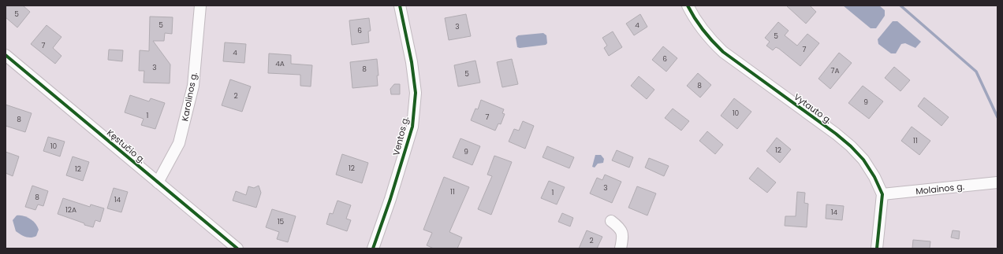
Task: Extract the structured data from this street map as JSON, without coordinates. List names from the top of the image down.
{
  "streets": {
    "street": [
      "Karolinos g.",
      "Vytauto g.",
      "Ventos g.",
      "Kęstučio g.",
      "Molainos g."
    ]
  },
  "crossings": [
    ["Karolinos g.", "Kęstučio g."],
    ["Vytauto g.", "Molainos g."]
  ],
  "house_numbers": [
    "5",
    "5",
    "4",
    "3",
    "6",
    "5",
    "7",
    "7",
    "4",
    "6",
    "4A",
    "3",
    "8",
    "7A",
    "5",
    "8",
    "2",
    "9",
    "10",
    "1",
    "7",
    "8",
    "11",
    "10",
    "12",
    "9",
    "12",
    "12",
    "3",
    "11",
    "1",
    "8",
    "14",
    "12A",
    "14",
    "15",
    "2"
  ]
}
